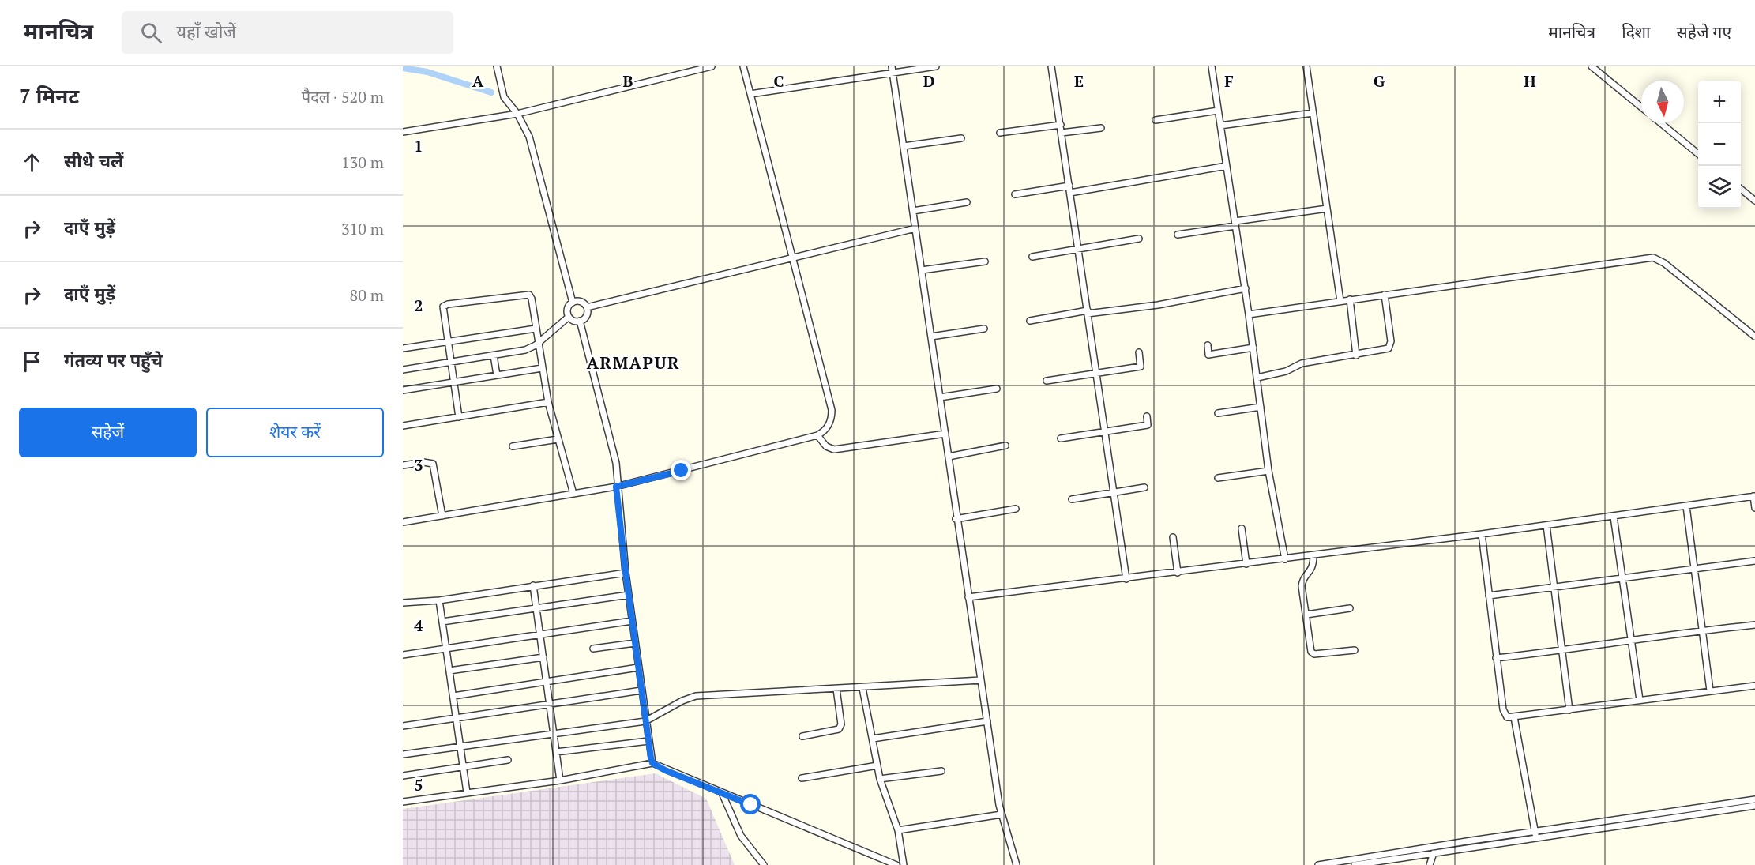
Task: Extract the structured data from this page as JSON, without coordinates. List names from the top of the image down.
{
  "districts": ["ARMAPUR"],
  "north": "bottom",
  "page": {
    "header": "मानचित्र",
    "search": "यहाँ खोजें",
    "nav": ["मानचित्र", "दिशा", "सहेजे गए"],
    "heading": ["7 मिनट", "पैदल · 520 m"],
    "map_buttons": ["+", "−"],
    "list": [
      ["सीधे चलें", "130 m"],
      ["दाएँ मुड़ें", "310 m"],
      ["दाएँ मुड़ें", "80 m"],
      "गंतव्य पर पहुँचे"
    ],
    "buttons": ["सहेजें", "शेयर करें"]
  },
  "grid": {
    "columns": [
      "A",
      "B",
      "C",
      "D",
      "E",
      "F",
      "G",
      "H"
    ],
    "rows": [
      "1",
      "2",
      "3",
      "4",
      "5"
    ]
  }
}
